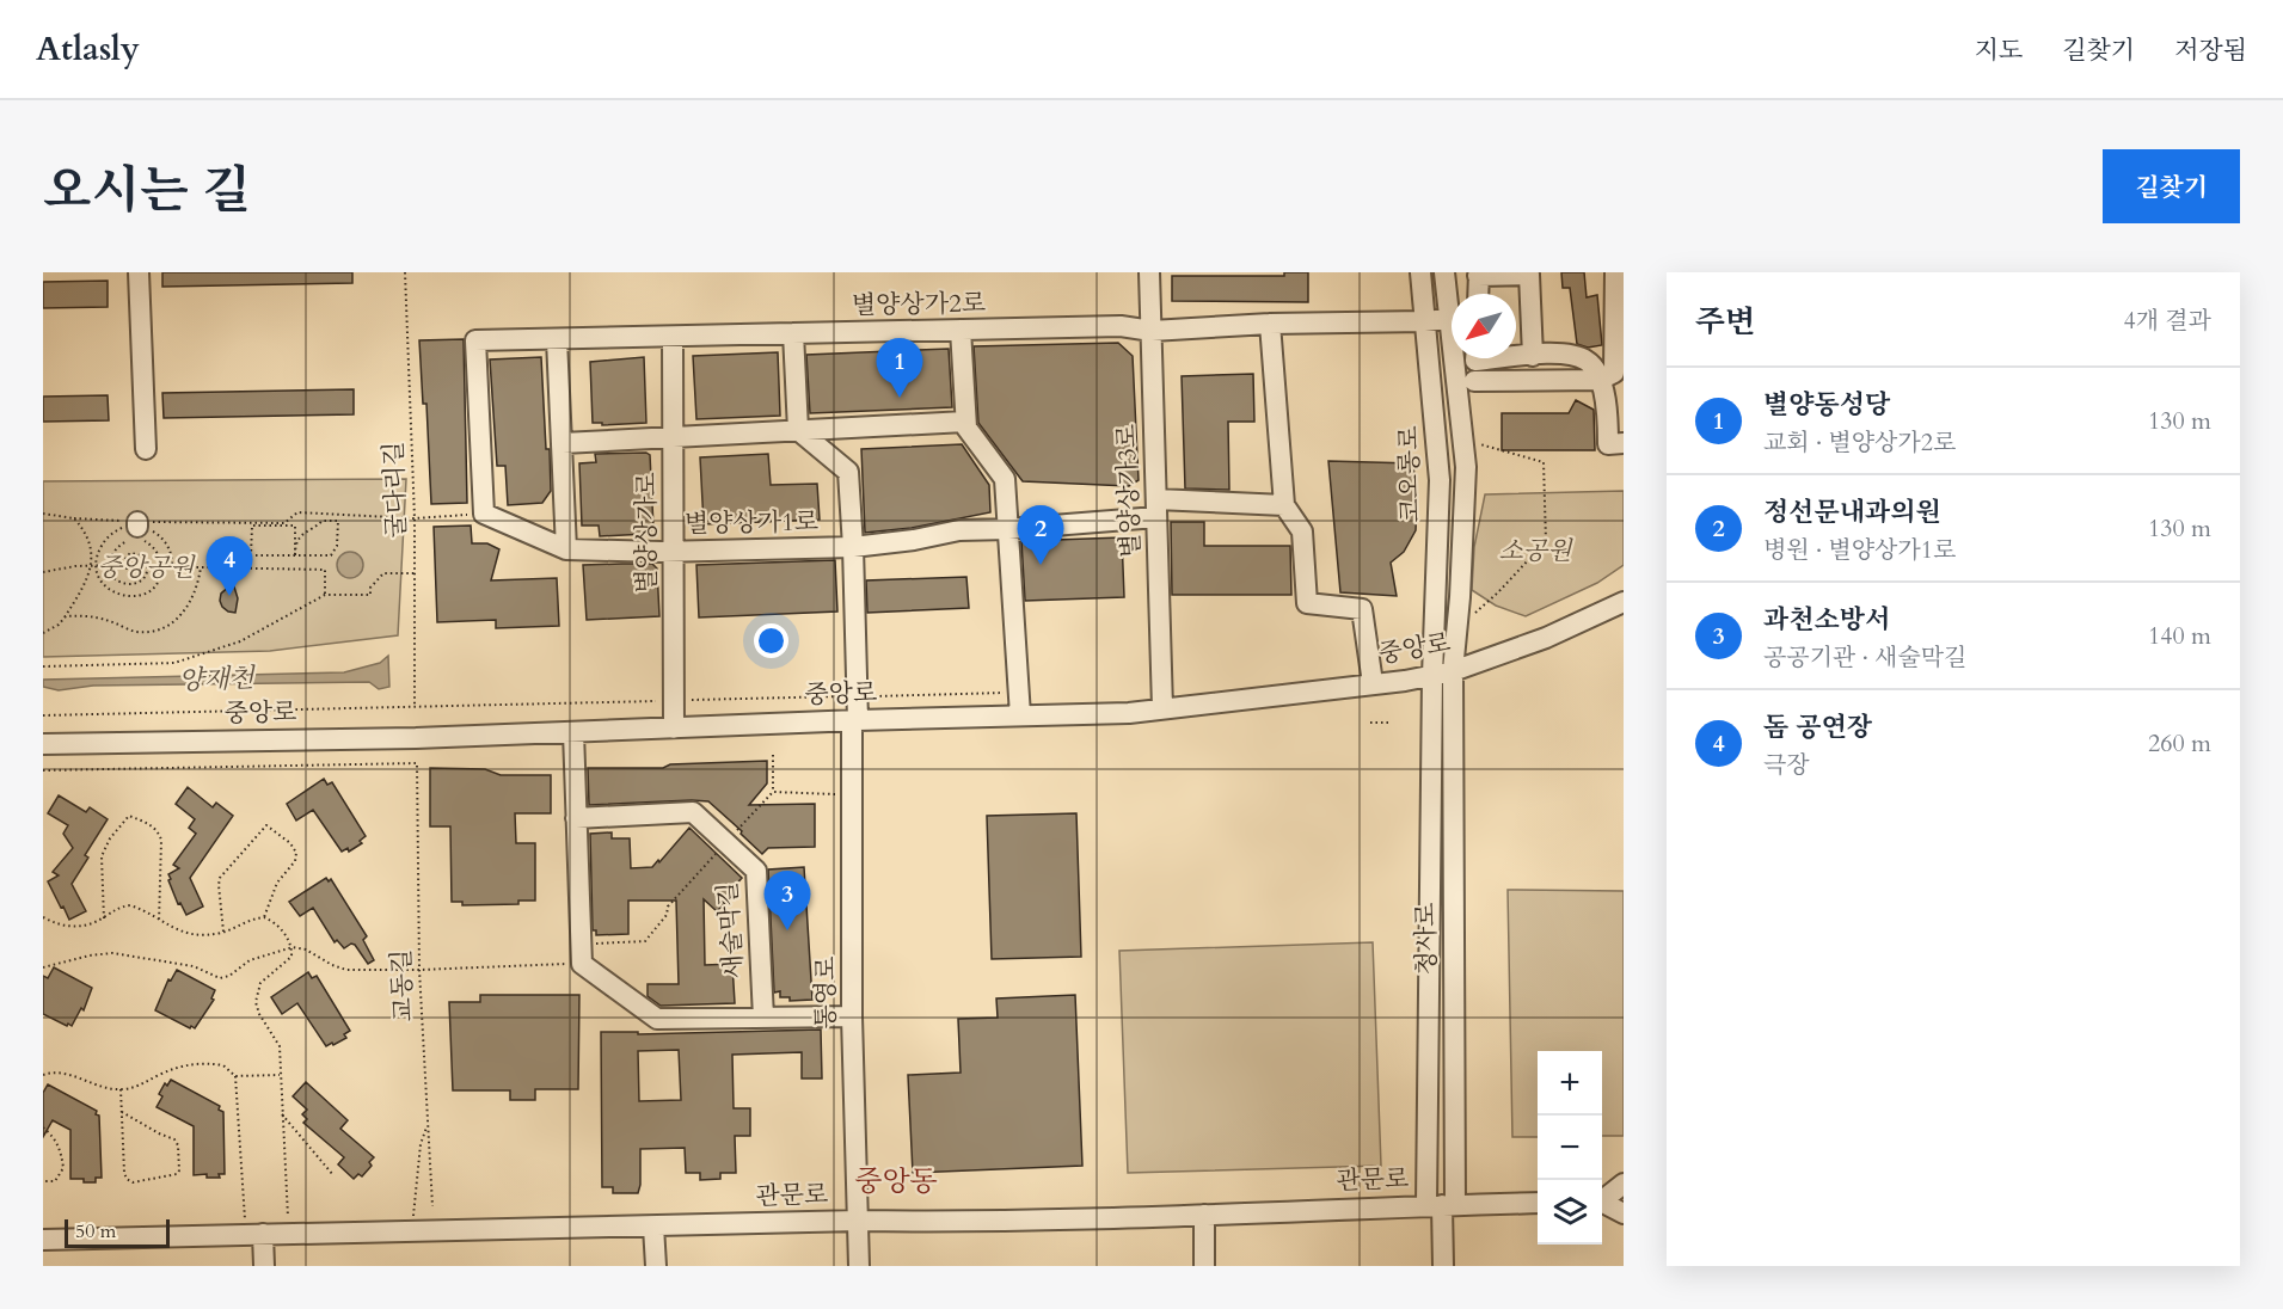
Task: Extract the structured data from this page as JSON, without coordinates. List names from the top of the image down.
{
  "streets": {
    "street": [
      "별양상가2로",
      "코오롱로",
      "별양상가3로",
      "별양상가1로",
      "별양상가로",
      "중앙로",
      "새술막길",
      "청사로",
      "통영로",
      "관문로"
    ],
    "path": ["굴다리길", "교동길"]
  },
  "crossings": [
    ["별양상가2로", "코오롱로"],
    ["별양상가2로", "별양상가3로"],
    ["별양상가2로", "별양상가1로"],
    ["별양상가2로", "별양상가로"],
    ["별양상가2로", "청사로"],
    ["코오롱로", "중앙로"],
    ["코오롱로", "청사로"],
    ["별양상가3로", "별양상가1로"],
    ["별양상가3로", "중앙로"],
    ["별양상가1로", "별양상가로"],
    ["별양상가1로", "통영로"],
    ["별양상가로", "중앙로"],
    ["중앙로", "청사로"],
    ["중앙로", "통영로"],
    ["청사로", "관문로"],
    ["통영로", "관문로"]
  ],
  "districts": ["중앙동"],
  "water": ["양재천"],
  "parks": ["소공원", "중앙공원"],
  "scale_bar": "50 m",
  "north": "bottom left",
  "page": {
    "header": "Atlasly",
    "nav": ["지도", "길찾기", "저장됨"],
    "title": "오시는 길",
    "buttons": "길찾기",
    "heading": ["주변", "4개 결과"],
    "pins": [
      "1",
      "2",
      "4",
      "3"
    ],
    "list": [
      {
        "mark": "1",
        "name": "별양동성당",
        "note": "교회 · 별양상가2로",
        "value": "130 m"
      },
      {
        "mark": "2",
        "name": "정선문내과의원",
        "note": "병원 · 별양상가1로",
        "value": "130 m"
      },
      {
        "mark": "3",
        "name": "과천소방서",
        "note": "공공기관 · 새술막길",
        "value": "140 m"
      },
      {
        "mark": "4",
        "name": "돔 공연장",
        "note": "극장",
        "value": "260 m"
      }
    ],
    "map_buttons": ["+", "−"],
    "scale": "50 m"
  }
}
